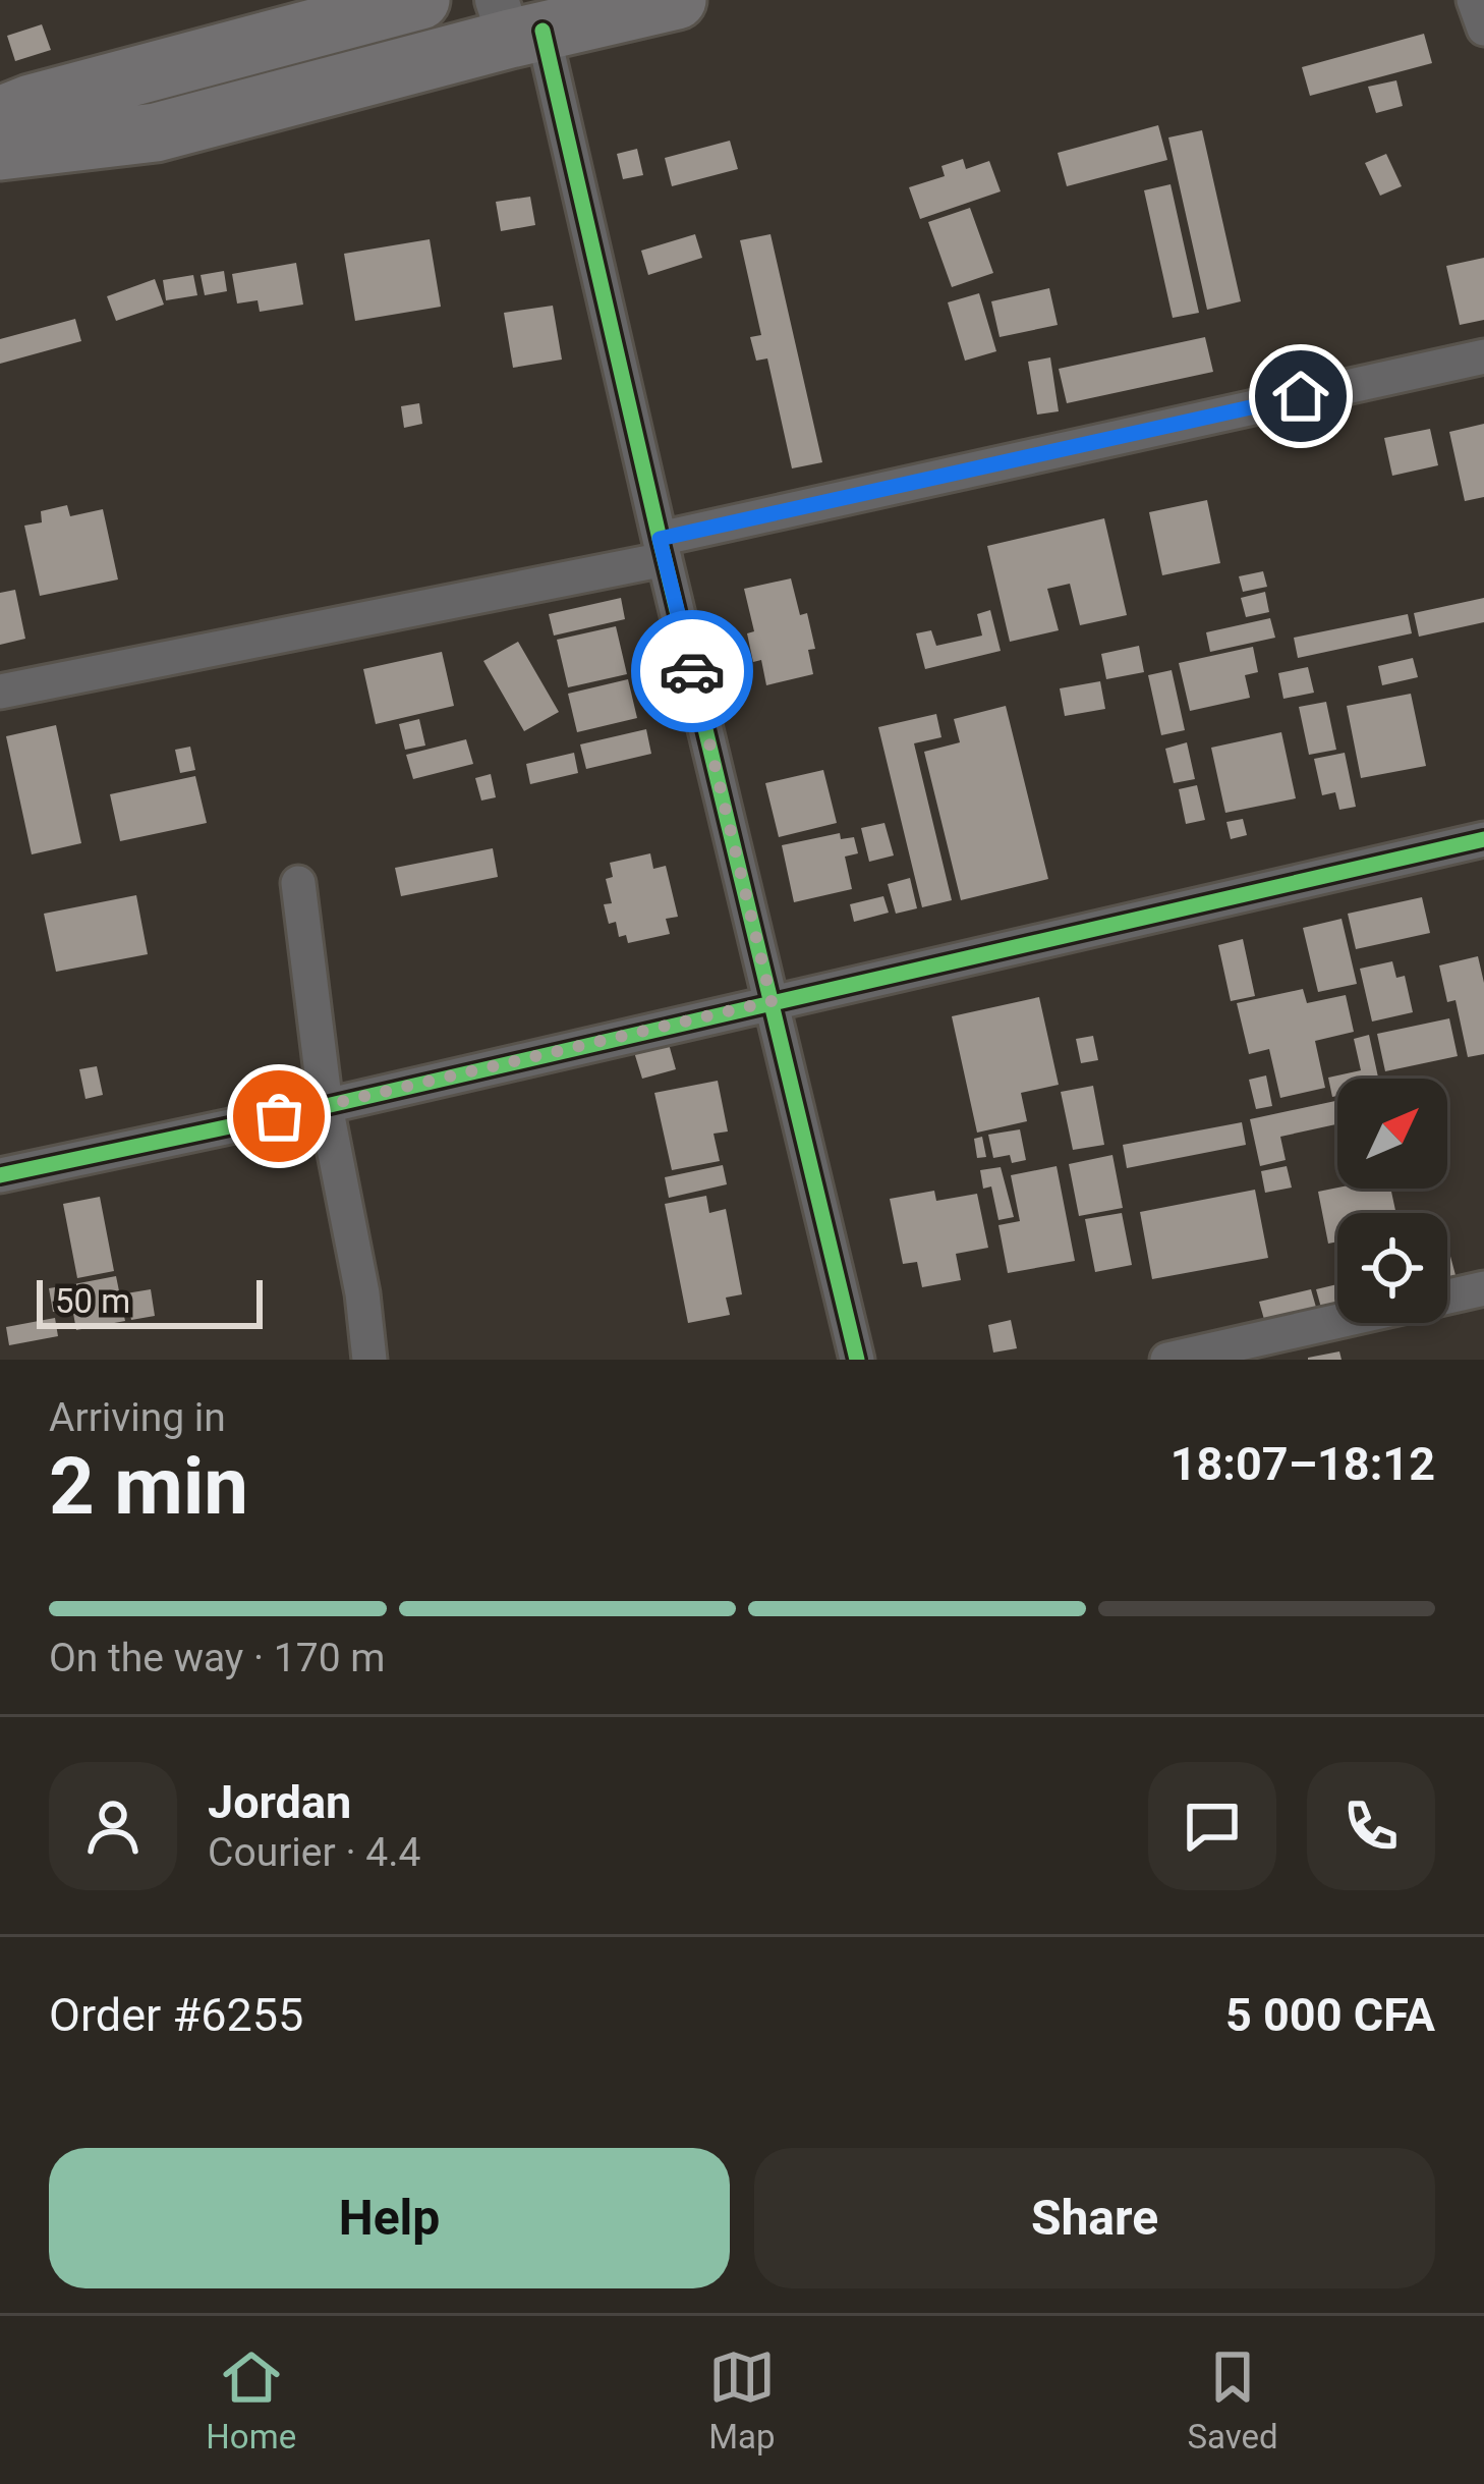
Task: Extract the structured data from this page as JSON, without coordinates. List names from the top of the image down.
{
  "scale_bar": "50 m",
  "north": "top right",
  "page": {
    "scale": "50 m",
    "heading": ["2 min", "Arriving in", "18:07–18:12"],
    "panel": [
      "Jordan",
      "Courier · 4.4",
      "Order #6255",
      "5 000 CFA"
    ],
    "bar": "On the way · 170 m",
    "buttons": ["Help", "Share"],
    "tabs": ["Home", "Map", "Saved"]
  }
}
